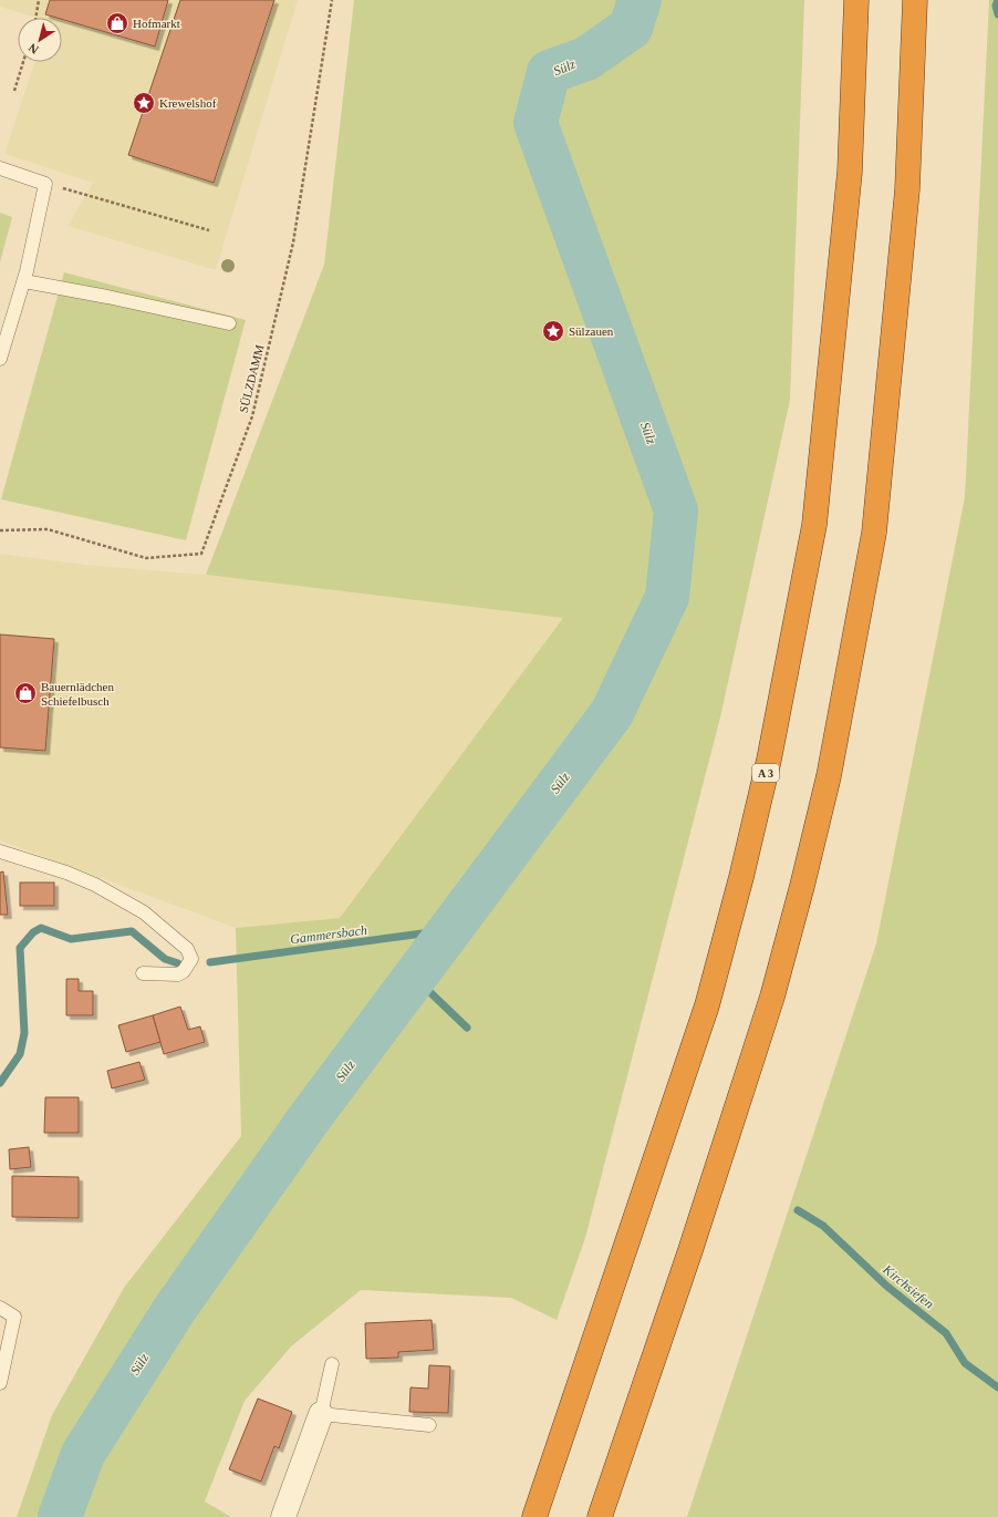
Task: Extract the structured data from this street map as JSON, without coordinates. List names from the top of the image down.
{
  "streets": {
    "highway": ["A 3"],
    "path": ["SÜLZDAMM"]
  },
  "water": ["Sülz", "Gammersbach", "Kirchsiefen"],
  "places": {
    "shop": ["Hofmarkt", "Bauernlädchen Schiefelbusch"],
    "place": ["Krewelshof", "Sülzauen"]
  },
  "north": "bottom left"
}
